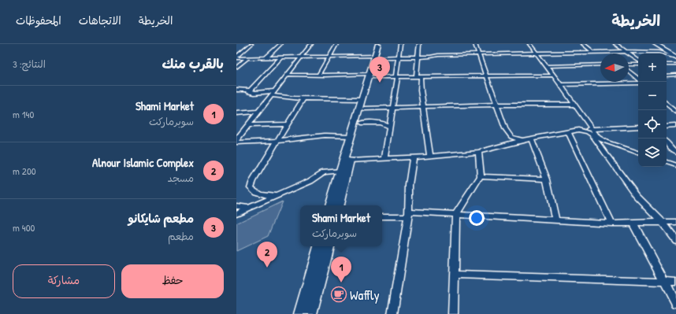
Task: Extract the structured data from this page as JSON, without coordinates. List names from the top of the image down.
{
  "places": {
    "cafe": ["Waffly"]
  },
  "north": "left",
  "page": {
    "header": "الخريطة",
    "nav": ["الخريطة", "الاتجاهات", "المحفوظات"],
    "heading": ["بالقرب منك", "النتائج: 3"],
    "map_buttons": ["+", "−"],
    "pins": ["3", "2", "1"],
    "list": [
      {
        "mark": "1",
        "name": "Shami Market",
        "note": "سوبرماركت",
        "value": "140 m"
      },
      {
        "mark": "2",
        "name": "Alnour Islamic Complex",
        "note": "مسجد",
        "value": "200 m"
      },
      {
        "mark": "3",
        "name": "مطعم شايكانو",
        "note": "مطعم",
        "value": "400 m"
      }
    ],
    "popup": ["Shami Market", "سوبرماركت"],
    "buttons": ["حفظ", "مشاركة"]
  }
}
